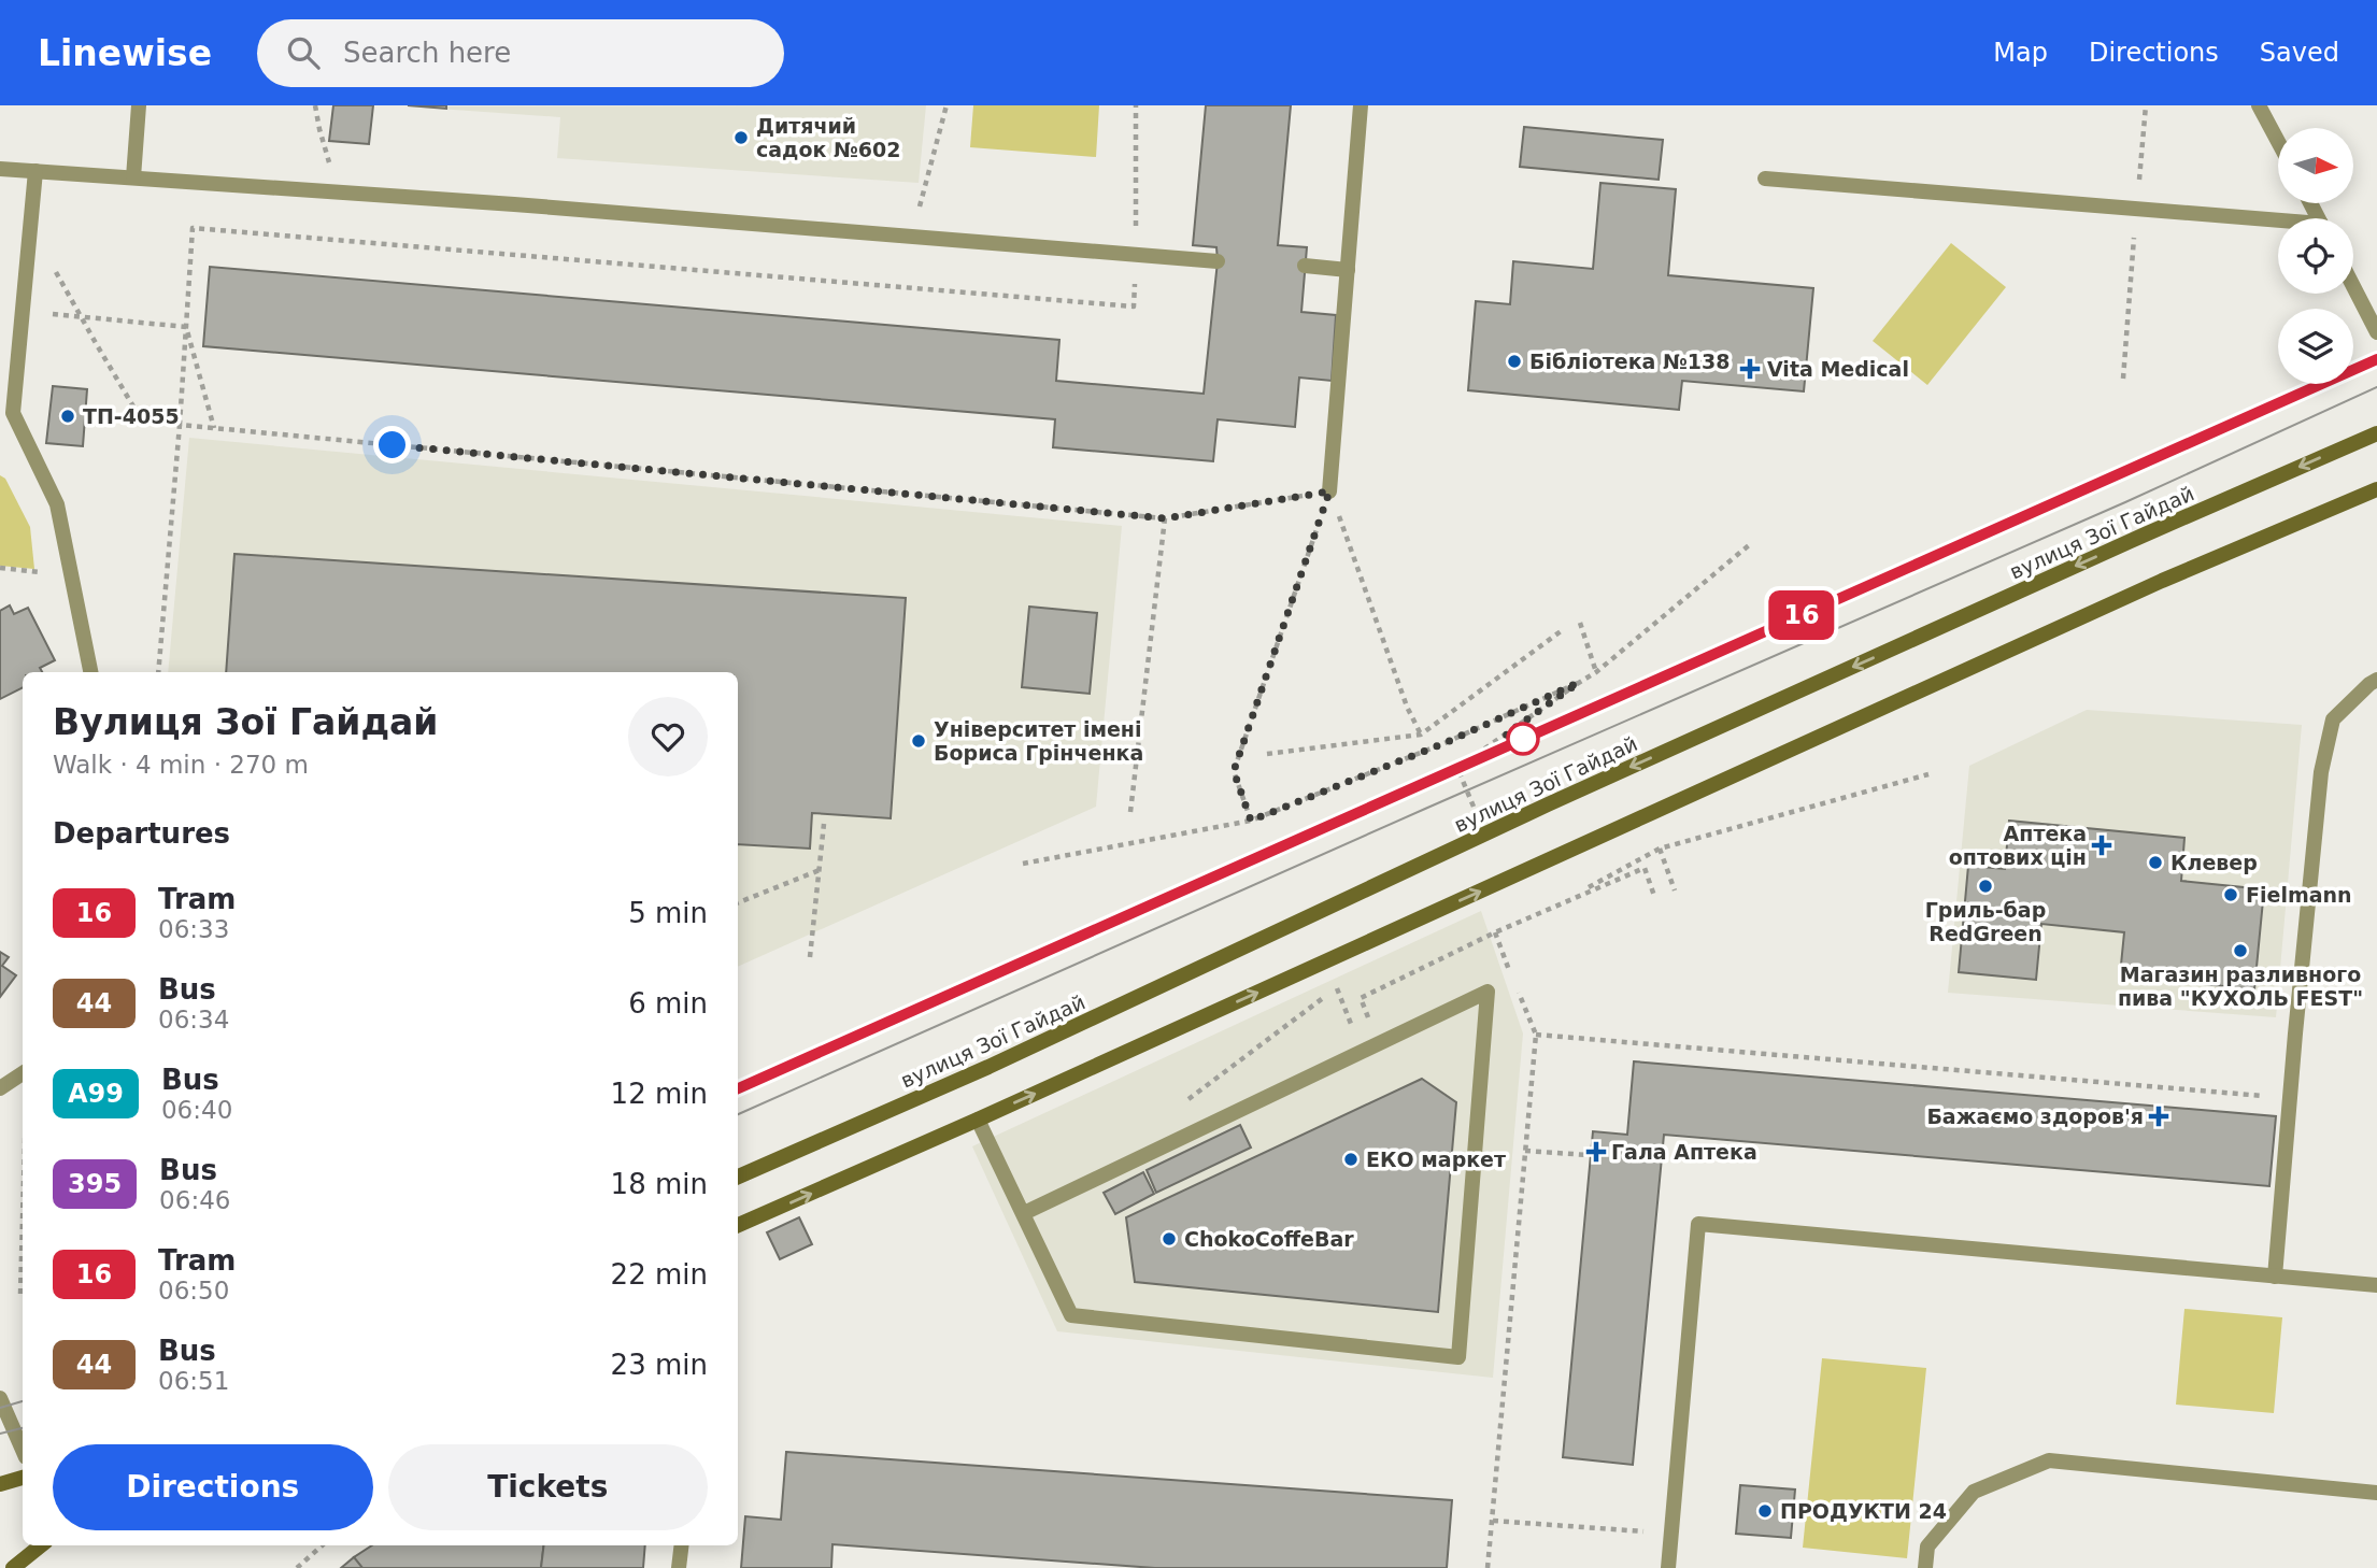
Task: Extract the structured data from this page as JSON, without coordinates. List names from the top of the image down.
{
  "streets": {
    "main road": ["вулиця Зої Гайдай"]
  },
  "places": {
    "other": [
      "Дитячий садок №602",
      "Бібліотека №138",
      "ТП-4055",
      "Університет імені Бориса Грінченка",
      "Клевер",
      "Гриль-бар RedGreen",
      "Fielmann",
      "Магазин разливного пива \"КУХОЛЬ FEST\"",
      "ЕКО маркет",
      "ChokoCoffeBar",
      "ПРОДУКТИ 24"
    ],
    "health": [
      "Vita Medical",
      "Аптека оптових цін",
      "Бажаємо здоров'я",
      "Гала Аптека"
    ]
  },
  "lines": ["tram line 16"],
  "north": "right",
  "page": {
    "header": "Linewise",
    "search": "Search here",
    "nav": ["Map", "Directions", "Saved"],
    "on_map": "16",
    "heading": [
      ["Вулиця Зої Гайдай", "Walk · 4 min · 270 m"],
      "Departures"
    ],
    "list": [
      {
        "mark": "16",
        "name": "Tram",
        "note": "06:33",
        "value": "5 min"
      },
      {
        "mark": "44",
        "name": "Bus",
        "note": "06:34",
        "value": "6 min"
      },
      {
        "mark": "А99",
        "name": "Bus",
        "note": "06:40",
        "value": "12 min"
      },
      {
        "mark": "395",
        "name": "Bus",
        "note": "06:46",
        "value": "18 min"
      },
      {
        "mark": "16",
        "name": "Tram",
        "note": "06:50",
        "value": "22 min"
      },
      {
        "mark": "44",
        "name": "Bus",
        "note": "06:51",
        "value": "23 min"
      }
    ],
    "buttons": ["Directions", "Tickets"]
  }
}
